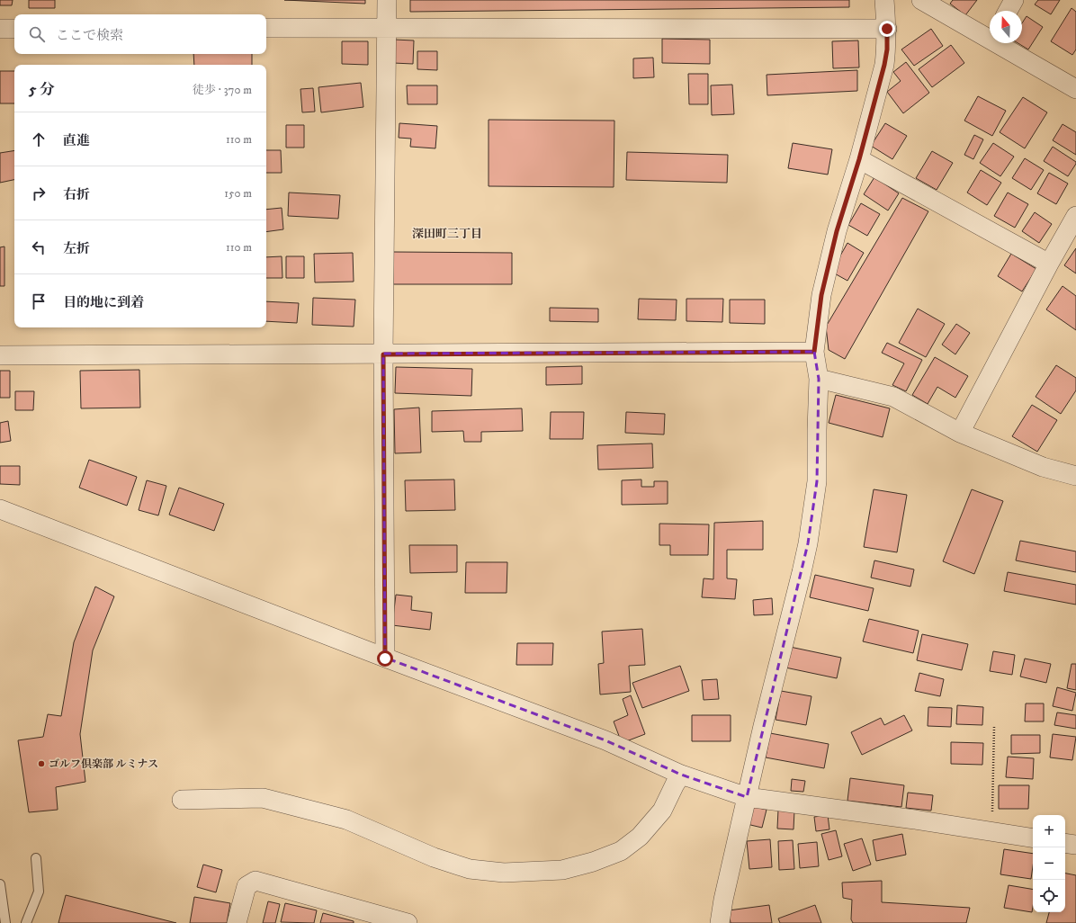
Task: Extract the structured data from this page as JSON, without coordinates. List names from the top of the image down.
{
  "districts": ["深田町三丁目"],
  "places": ["ゴルフ倶楽部 ルミナス"],
  "north": "top",
  "page": {
    "search": "ここで検索",
    "heading": ["5 分", "徒歩 · 370 m"],
    "list": [
      ["直進", "110 m"],
      ["右折", "150 m"],
      ["左折", "110 m"],
      "目的地に到着"
    ],
    "map_buttons": ["+", "−"]
  }
}
